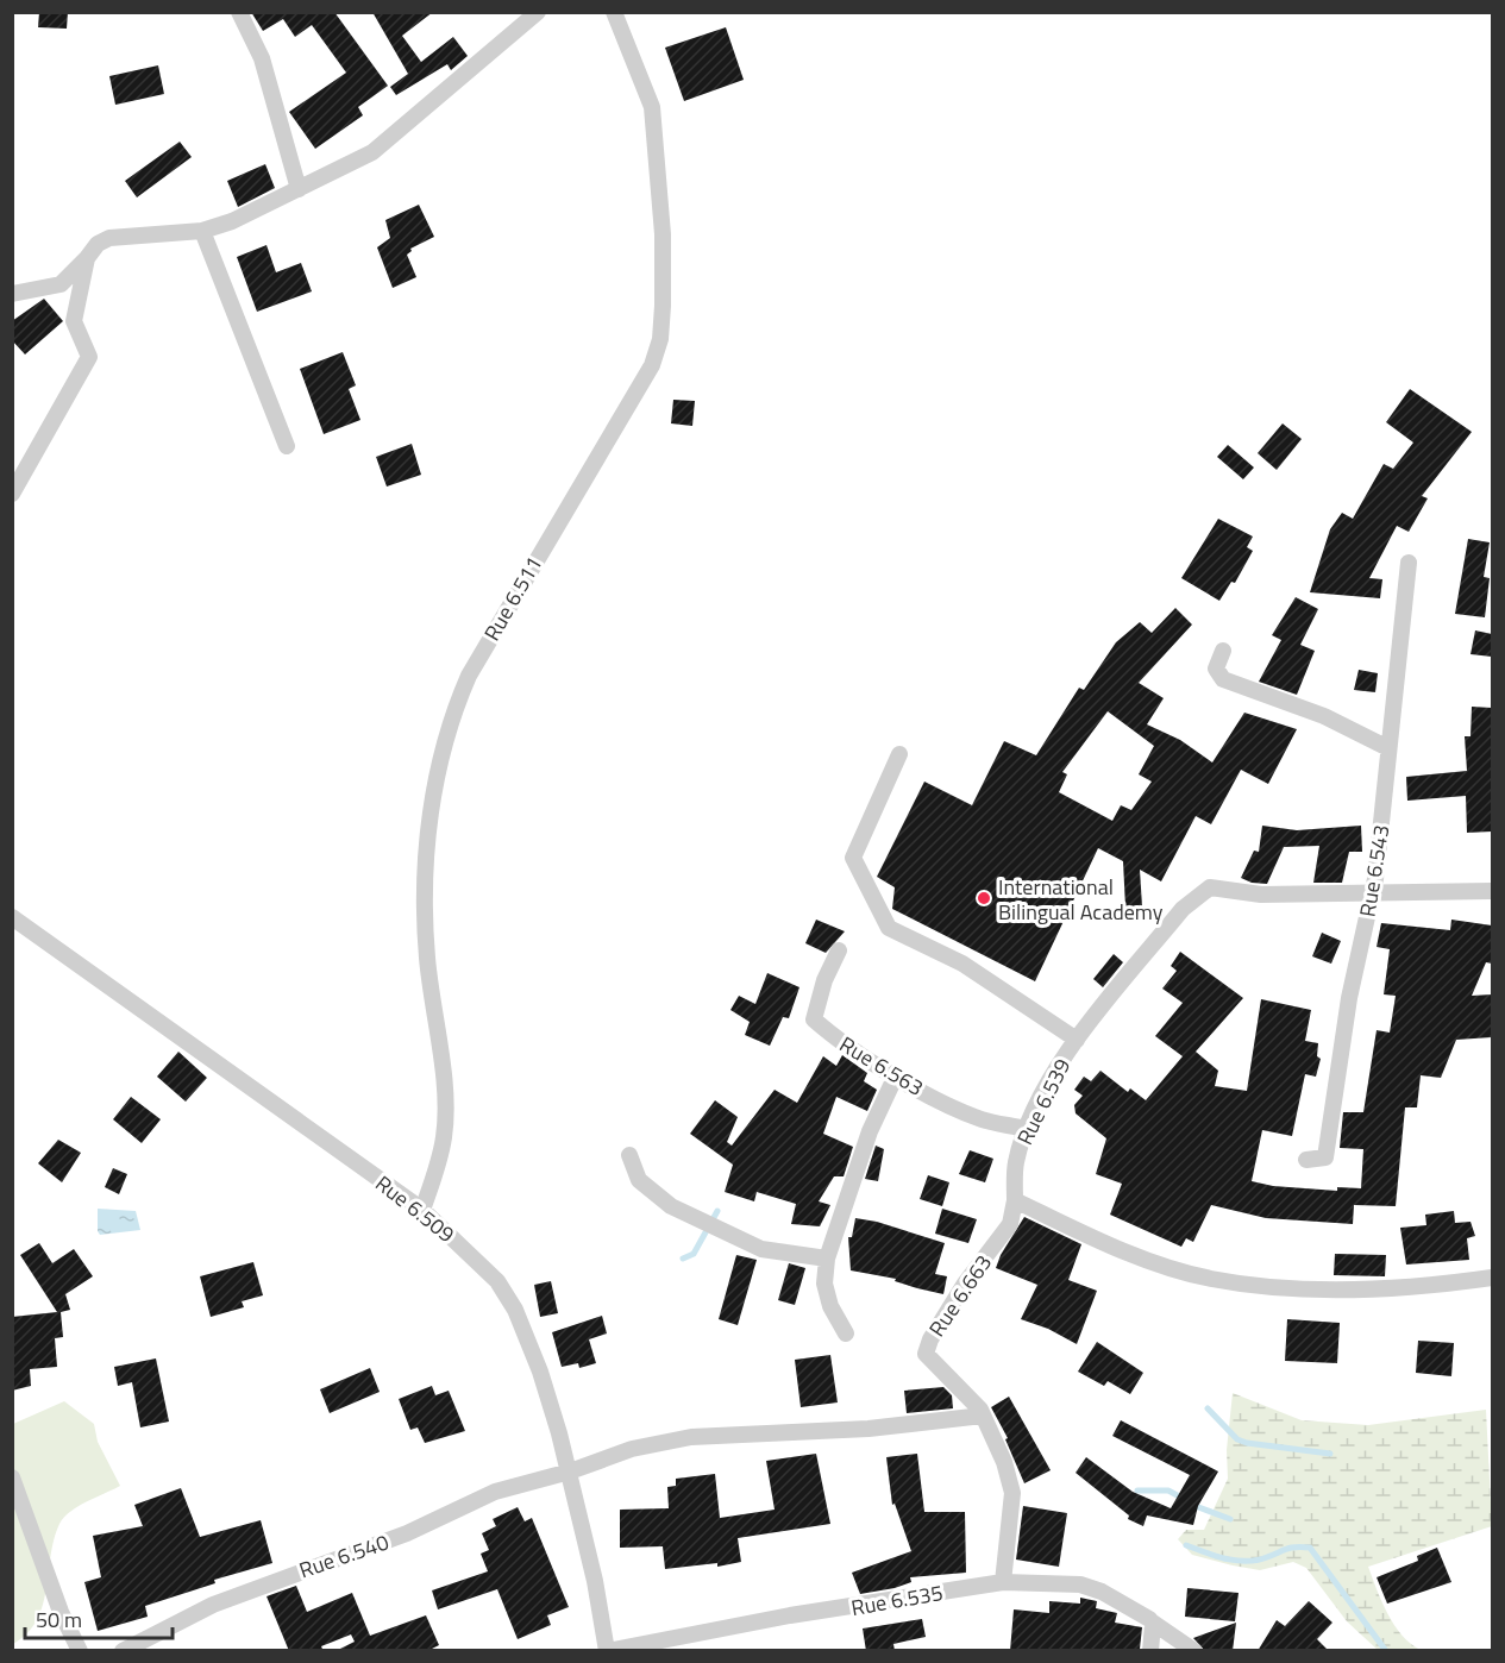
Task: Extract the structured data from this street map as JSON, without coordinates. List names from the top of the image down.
{
  "streets": {
    "street": [
      "Rue 6.511",
      "Rue 6.543",
      "Rue 6.563",
      "Rue 6.539",
      "Rue 6.509",
      "Rue 6.663",
      "Rue 6.540",
      "Rue 6.535"
    ]
  },
  "crossings": [
    ["Rue 6.511", "Rue 6.509"],
    ["Rue 6.543", "Rue 6.539"],
    ["Rue 6.563", "Rue 6.539"],
    ["Rue 6.539", "Rue 6.663"],
    ["Rue 6.509", "Rue 6.540"],
    ["Rue 6.509", "Rue 6.535"],
    ["Rue 6.663", "Rue 6.540"],
    ["Rue 6.663", "Rue 6.535"]
  ],
  "places": ["International Bilingual Academy"],
  "scale_bar": "50 m"
}
